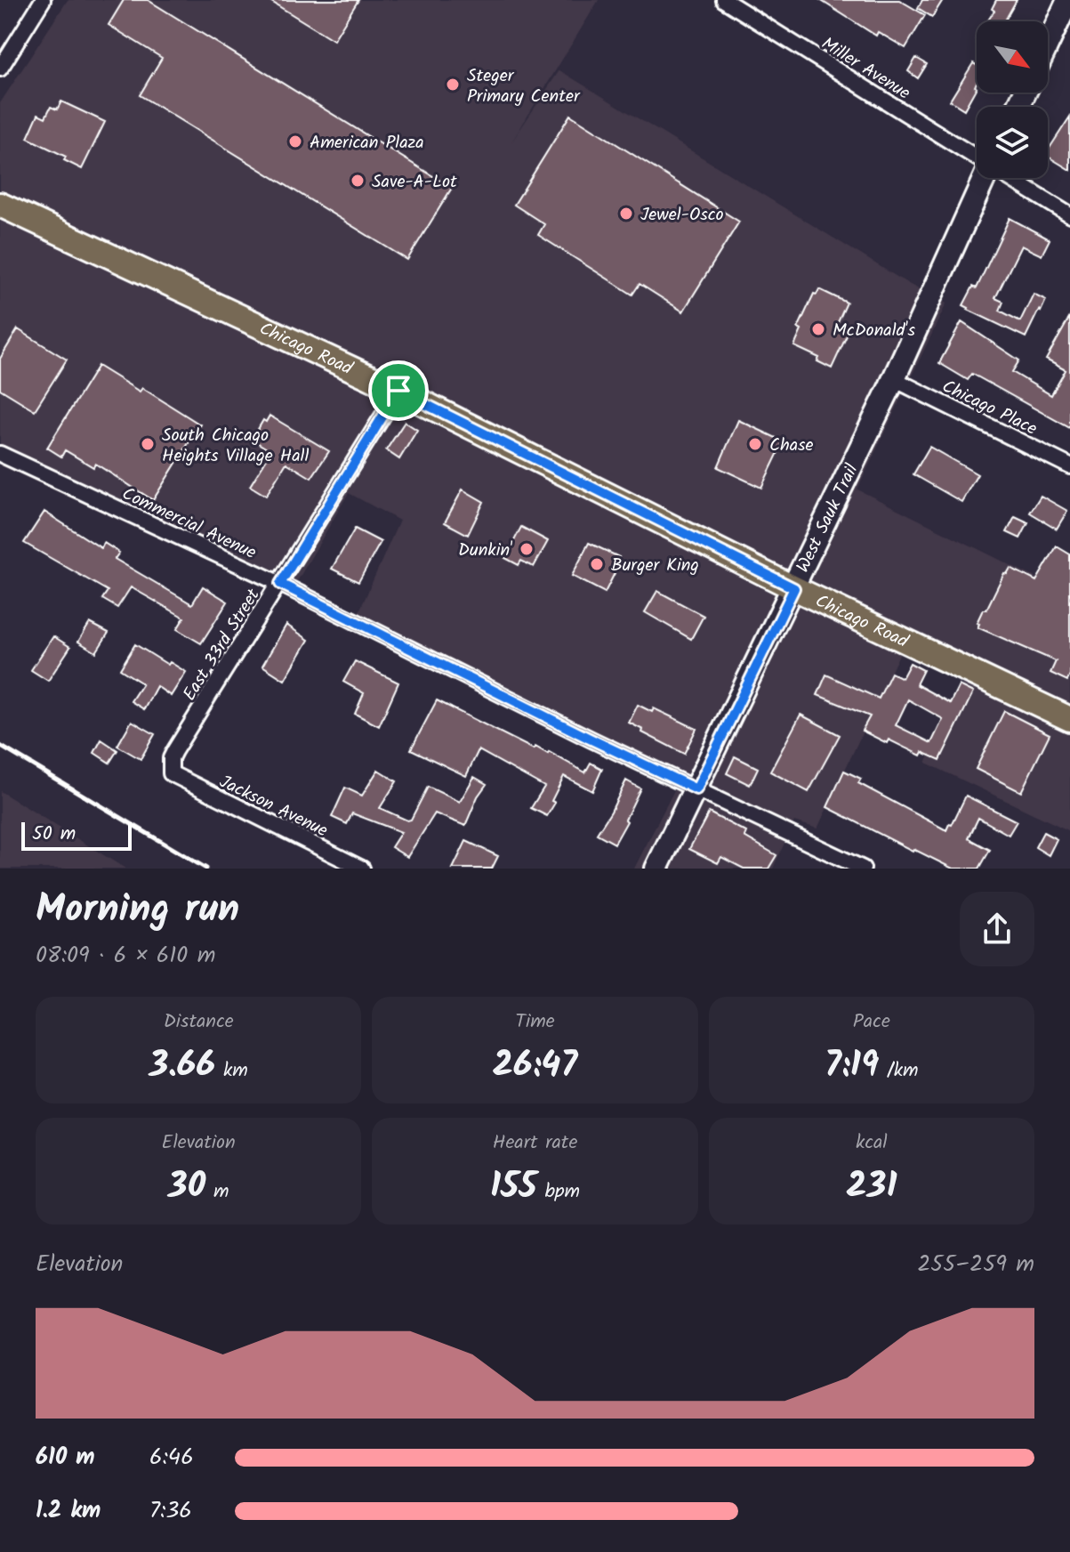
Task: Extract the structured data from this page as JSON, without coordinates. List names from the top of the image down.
{
  "streets": {
    "main road": ["Chicago Road", "West Sauk Trail"],
    "street": [
      "Miller Avenue",
      "Chicago Place",
      "Commercial Avenue",
      "East 33rd Street",
      "Jackson Avenue"
    ]
  },
  "crossings": [
    ["Chicago Road", "West Sauk Trail"],
    ["Chicago Road", "East 33rd Street"],
    ["Chicago Place", "West Sauk Trail"],
    ["West Sauk Trail", "Commercial Avenue"],
    ["Commercial Avenue", "East 33rd Street"],
    ["East 33rd Street", "Jackson Avenue"]
  ],
  "places": [
    "Steger Primary Center",
    "American Plaza",
    "Save-A-Lot",
    "Jewel-Osco",
    "McDonald's",
    "South Chicago Heights Village Hall",
    "Chase",
    "Dunkin'",
    "Burger King"
  ],
  "scale_bar": "50 m",
  "north": "bottom right",
  "page": {
    "scale": "50 m",
    "heading": ["Morning run", "08:09 · 6 × 610 m"],
    "stats": [
      ["Distance", "3.66 km"],
      ["Time", "26:47"],
      ["Pace", "7:19 /km"],
      ["Elevation", "30 m"],
      ["Heart rate", "155 bpm"],
      ["kcal", "231"]
    ],
    "chart": ["Elevation", "255–259 m"],
    "list": [
      {
        "name": "610 m",
        "note": "6:46"
      },
      {
        "name": "1.2 km",
        "note": "7:36"
      }
    ]
  }
}
